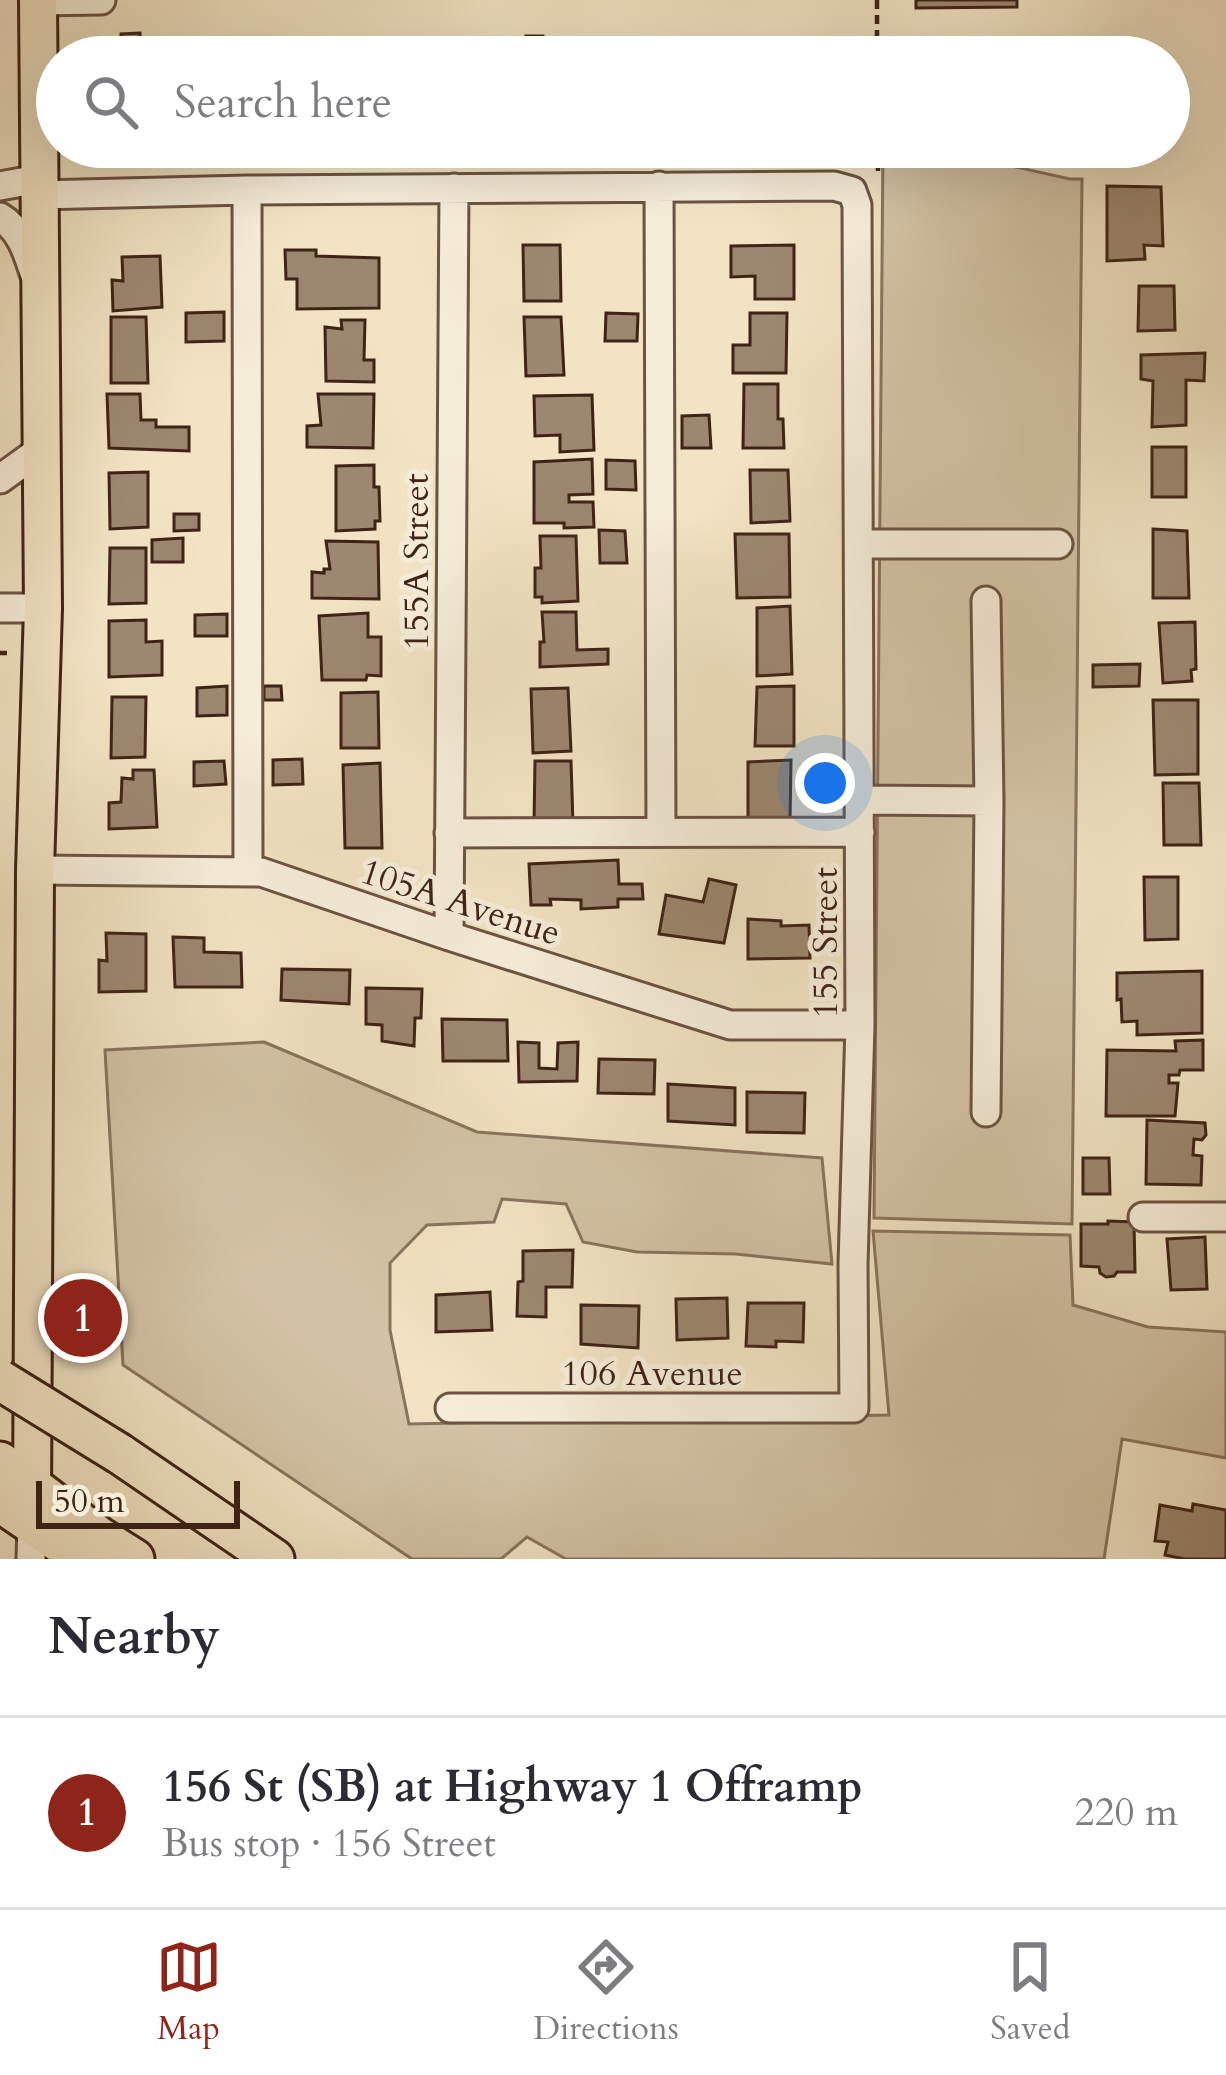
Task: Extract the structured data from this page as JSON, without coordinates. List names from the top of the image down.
{
  "streets": {
    "street": [
      "155A Street",
      "105A Avenue",
      "155 Street",
      "106 Avenue"
    ]
  },
  "crossings": [
    ["155A Street", "105A Avenue"],
    ["105A Avenue", "155 Street"],
    ["155 Street", "106 Avenue"]
  ],
  "scale_bar": "50 m",
  "page": {
    "search": "Search here",
    "pins": "1",
    "scale": "50 m",
    "heading": "Nearby",
    "list": [
      {
        "mark": "1",
        "name": "156 St (SB) at Highway 1 Offramp",
        "note": "Bus stop · 156 Street",
        "value": "220 m"
      }
    ],
    "nav": ["Map", "Directions", "Saved"]
  }
}
